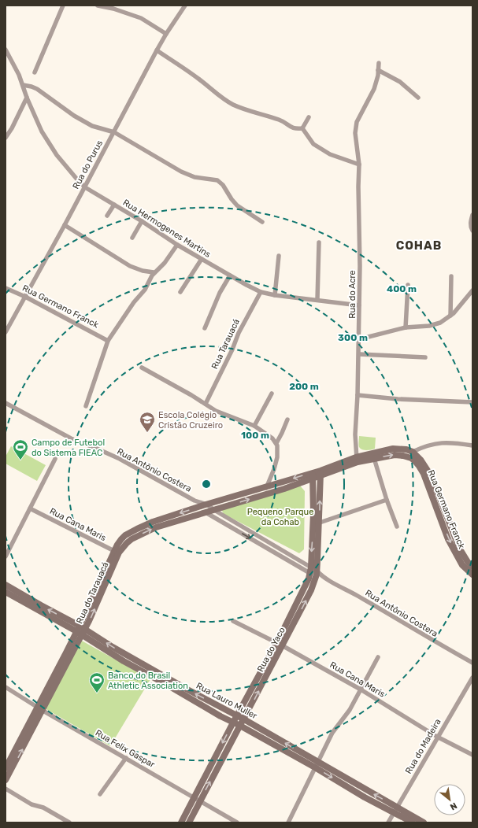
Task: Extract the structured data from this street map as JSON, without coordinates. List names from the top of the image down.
{
  "streets": {
    "street": [
      "Rua do Purus",
      "Rua Hermogenes Martins",
      "Rua do Acre",
      "Rua Germano Franck",
      "Rua Tarauacá",
      "Rua Antônio Costera",
      "Rua Cana Maris",
      "Rua do Tarauacá",
      "Rua do Yaco",
      "Rua Lauro Muller",
      "Rua do Madeira",
      "Rua Felix Gaspar"
    ]
  },
  "crossings": [
    ["Rua do Purus", "Rua Hermogenes Martins"],
    ["Rua do Purus", "Rua Germano Franck"],
    ["Rua Hermogenes Martins", "Rua do Acre"],
    ["Rua Hermogenes Martins", "Rua Tarauacá"],
    ["Rua do Acre", "Rua Germano Franck"],
    ["Rua Germano Franck", "Rua do Tarauacá"],
    ["Rua Germano Franck", "Rua do Yaco"],
    ["Rua Antônio Costera", "Rua do Tarauacá"],
    ["Rua Antônio Costera", "Rua do Yaco"],
    ["Rua Cana Maris", "Rua do Tarauacá"],
    ["Rua Cana Maris", "Rua do Yaco"],
    ["Rua Cana Maris", "Rua do Madeira"],
    ["Rua do Tarauacá", "Rua Lauro Muller"],
    ["Rua do Tarauacá", "Rua Felix Gaspar"],
    ["Rua do Yaco", "Rua Lauro Muller"],
    ["Rua do Yaco", "Rua Felix Gaspar"],
    ["Rua Lauro Muller", "Rua do Madeira"]
  ],
  "districts": ["COHAB"],
  "parks": ["Pequeno Parque da Cohab"],
  "places": {
    "school or university": ["Escola Colégio Cristão Cruzeiro"],
    "sports": ["Campo de Futebol do Sistema FIEAC", "Banco do Brasil Athletic Association"]
  },
  "north": "bottom right",
  "rings": [
    "400 m",
    "300 m",
    "200 m",
    "100 m"
  ]
}
